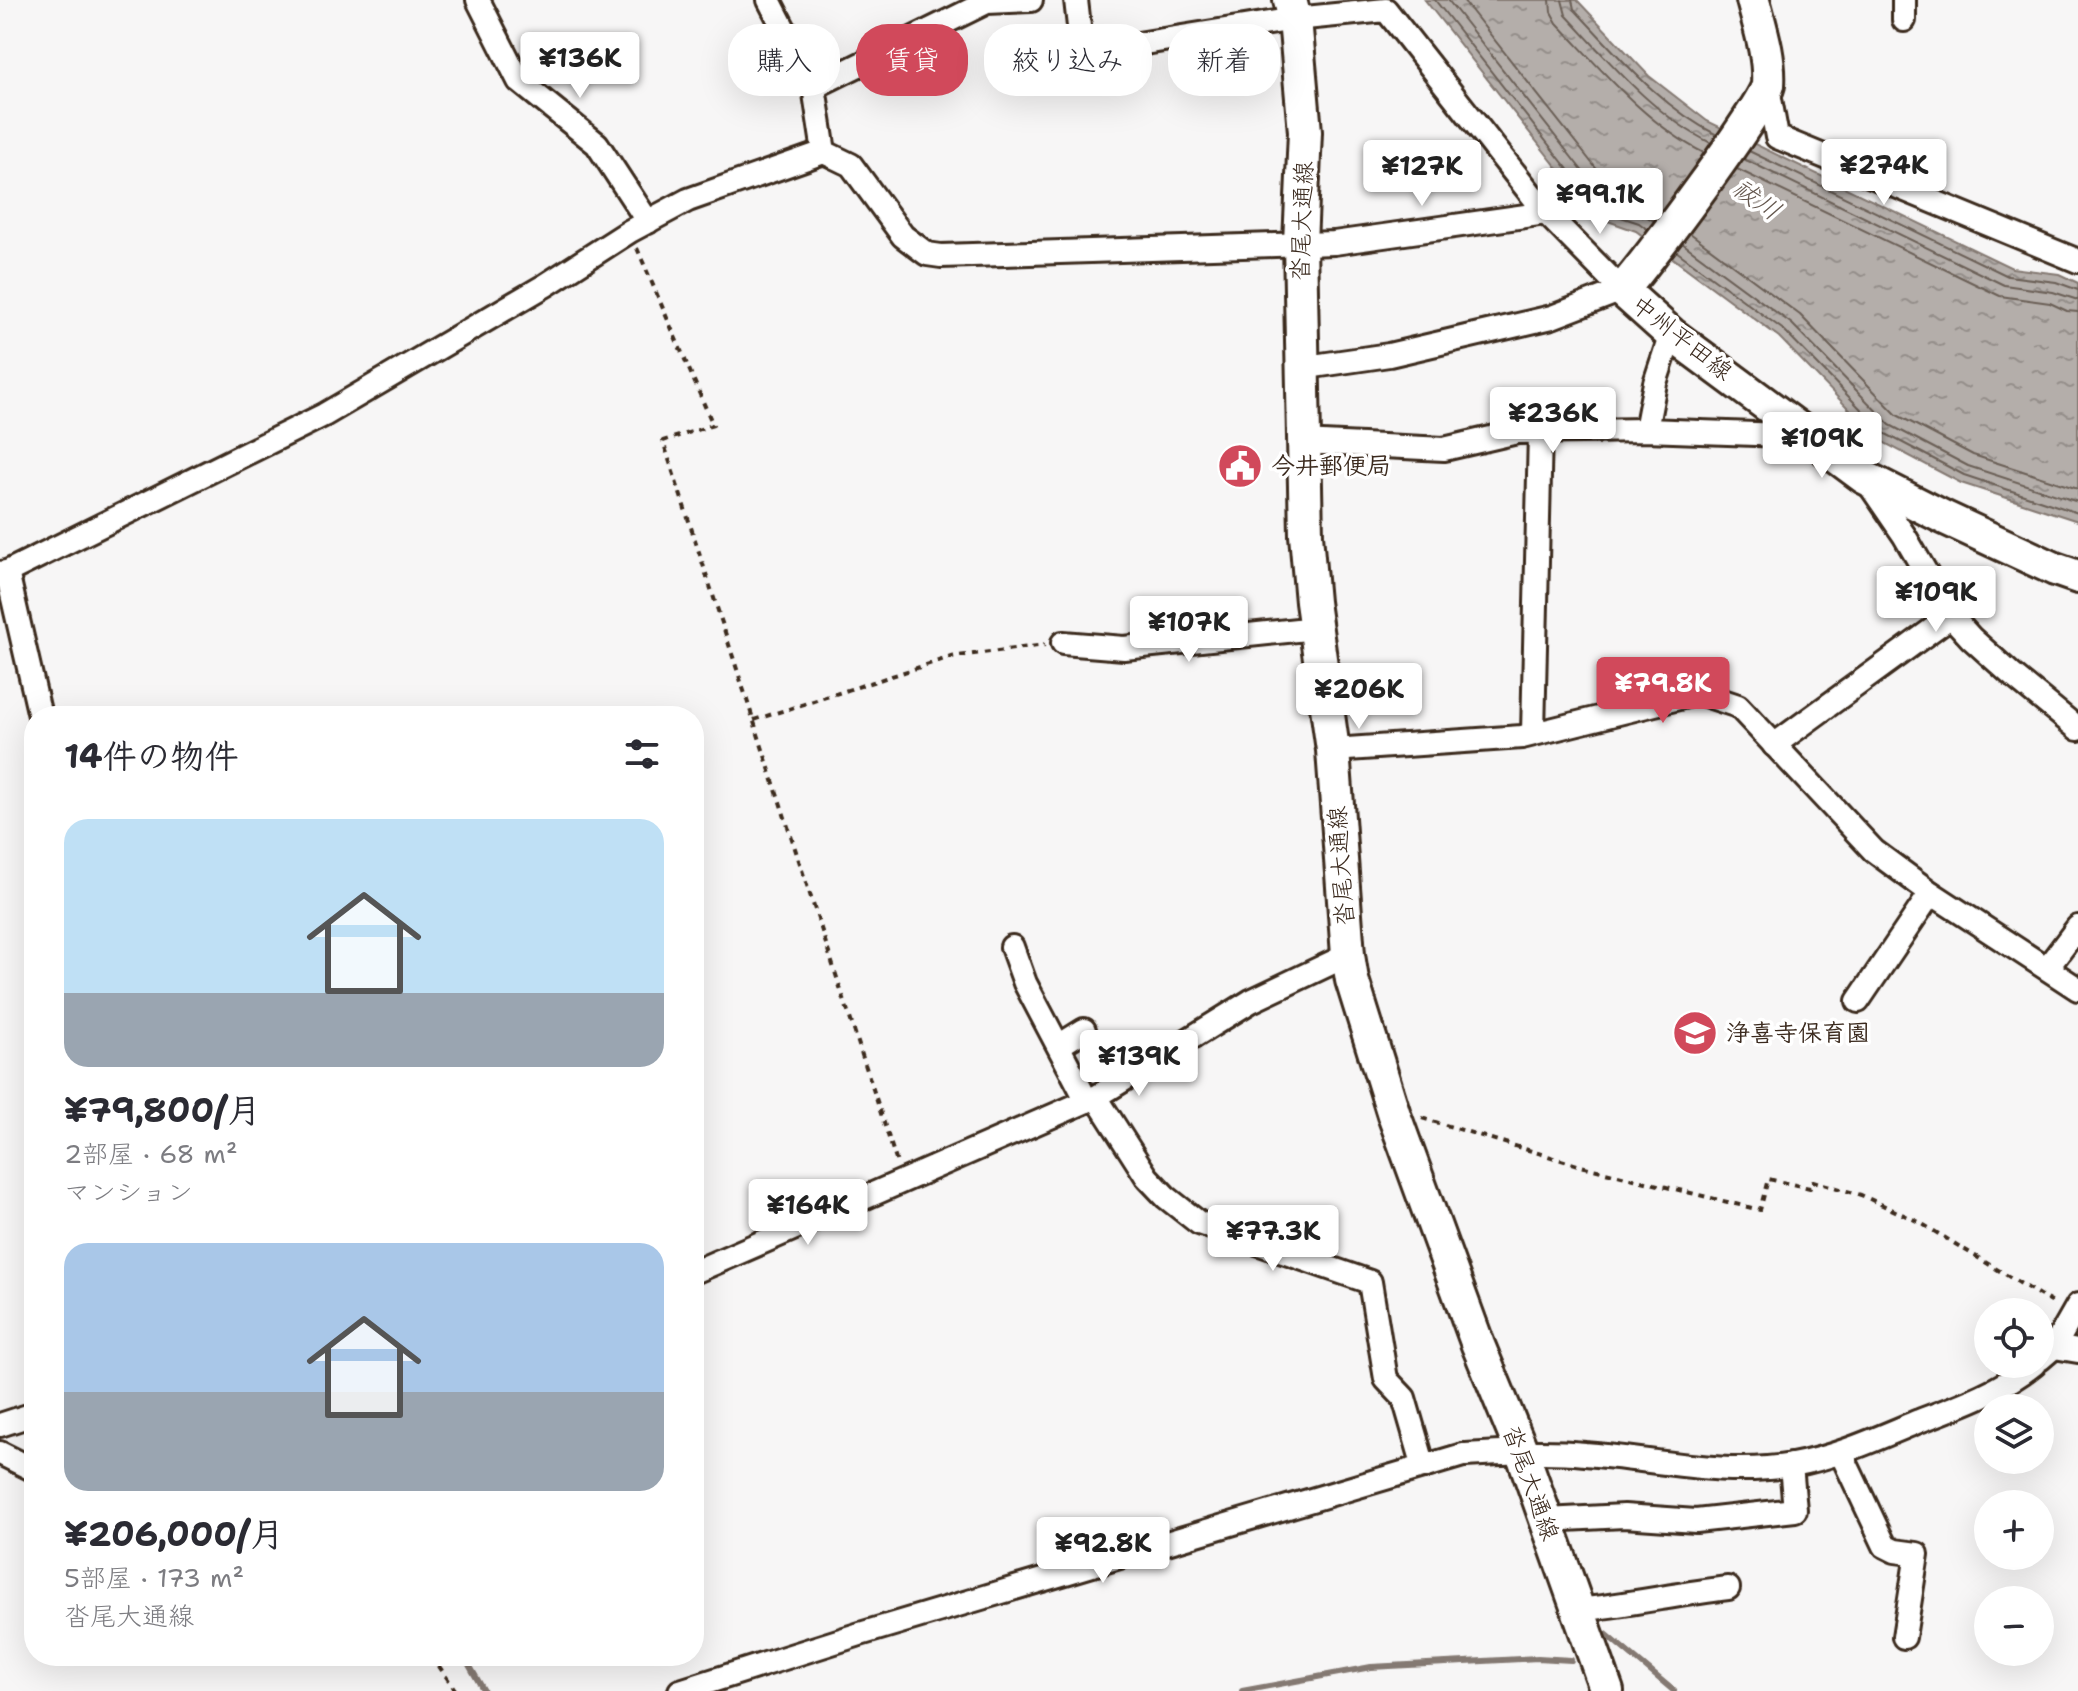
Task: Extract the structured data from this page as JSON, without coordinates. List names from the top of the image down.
{
  "streets": {
    "main road": ["沓尾大通線", "中州平田線"]
  },
  "water": ["祓川"],
  "places": {
    "public building": ["今井郵便局"],
    "school or university": ["浄喜寺保育園"]
  },
  "page": {
    "chip": [
      "購入",
      "賃貸",
      "絞り込み",
      "新着"
    ],
    "price": [
      "¥136K",
      "¥274K",
      "¥127K",
      "¥99.1K",
      "¥236K",
      "¥109K",
      "¥109K",
      "¥107K",
      "¥79.8K",
      "¥206K",
      "¥139K",
      "¥164K",
      "¥77.3K",
      "¥92.8K"
    ],
    "heading": "14件の物件",
    "list": [
      {
        "name": "¥79,800/月",
        "note": "2部屋 · 68 m² · マンション"
      },
      {
        "name": "¥206,000/月",
        "note": "5部屋 · 173 m² · 沓尾大通線"
      }
    ],
    "map_buttons": ["+", "−"]
  }
}
